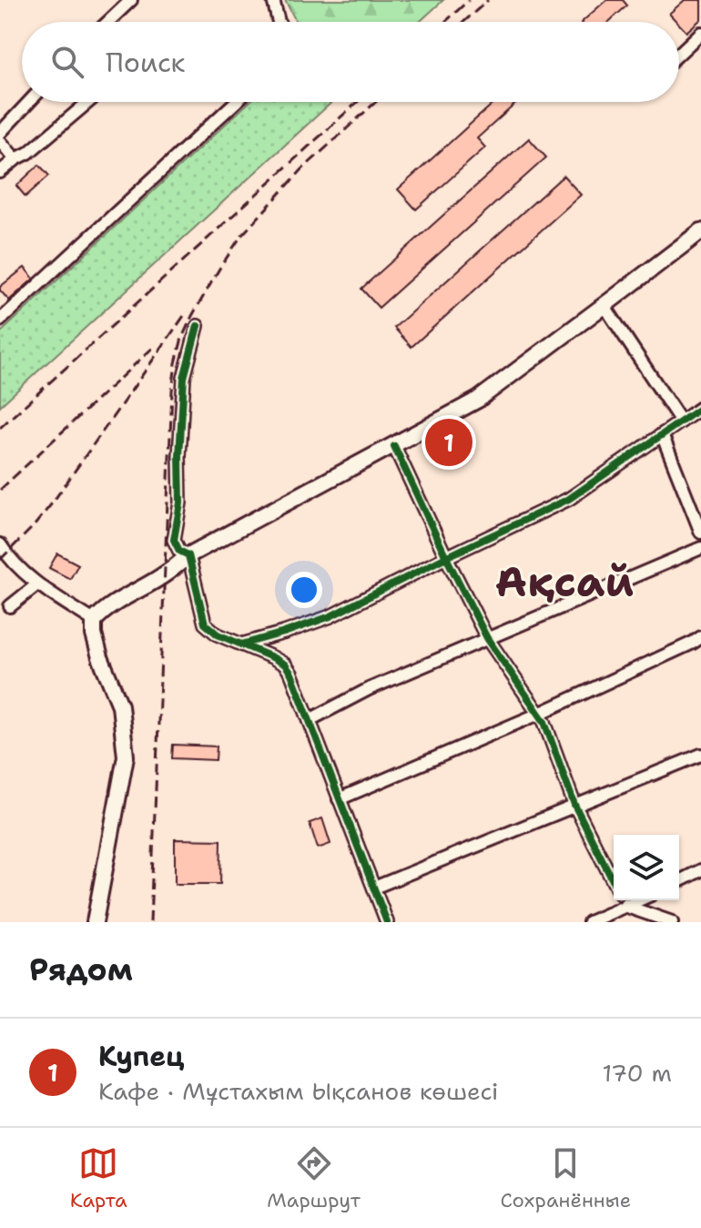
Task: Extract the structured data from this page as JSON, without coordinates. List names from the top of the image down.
{
  "districts": ["Ақсай"],
  "page": {
    "search": "Поиск",
    "pins": "1",
    "heading": "Рядом",
    "list": [
      {
        "mark": "1",
        "name": "Купец",
        "note": "Кафе · Мұстахым Ықсанов көшесі",
        "value": "170 m"
      }
    ],
    "nav": ["Карта", "Маршрут", "Сохранённые"]
  }
}
